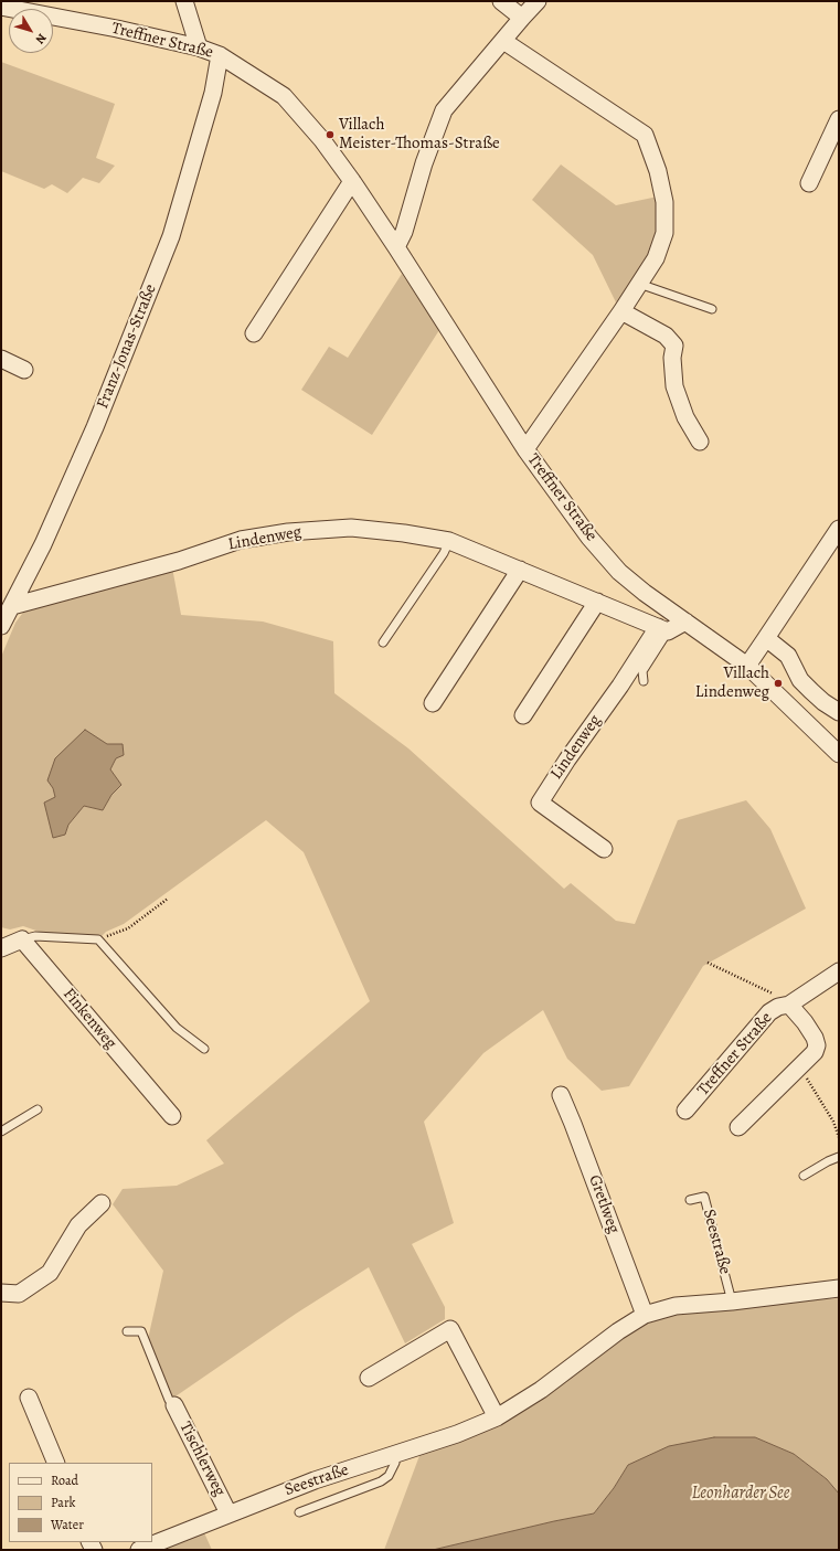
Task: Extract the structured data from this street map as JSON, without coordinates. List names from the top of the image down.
{
  "streets": {
    "street": [
      "Treffner Straße",
      "Franz-Jonas-Straße",
      "Lindenweg",
      "Finkenweg",
      "Gretlweg",
      "Seestraße",
      "Tischlerweg"
    ]
  },
  "crossings": [
    ["Treffner Straße", "Franz-Jonas-Straße"],
    ["Treffner Straße", "Lindenweg"],
    ["Franz-Jonas-Straße", "Lindenweg"],
    ["Gretlweg", "Seestraße"],
    ["Seestraße", "Tischlerweg"]
  ],
  "water": ["Leonharder See"],
  "places": ["Villach Meister-Thomas-Straße", "Villach Lindenweg"],
  "legend": ["Road", "Park", "Water"],
  "north": "bottom right"
}
